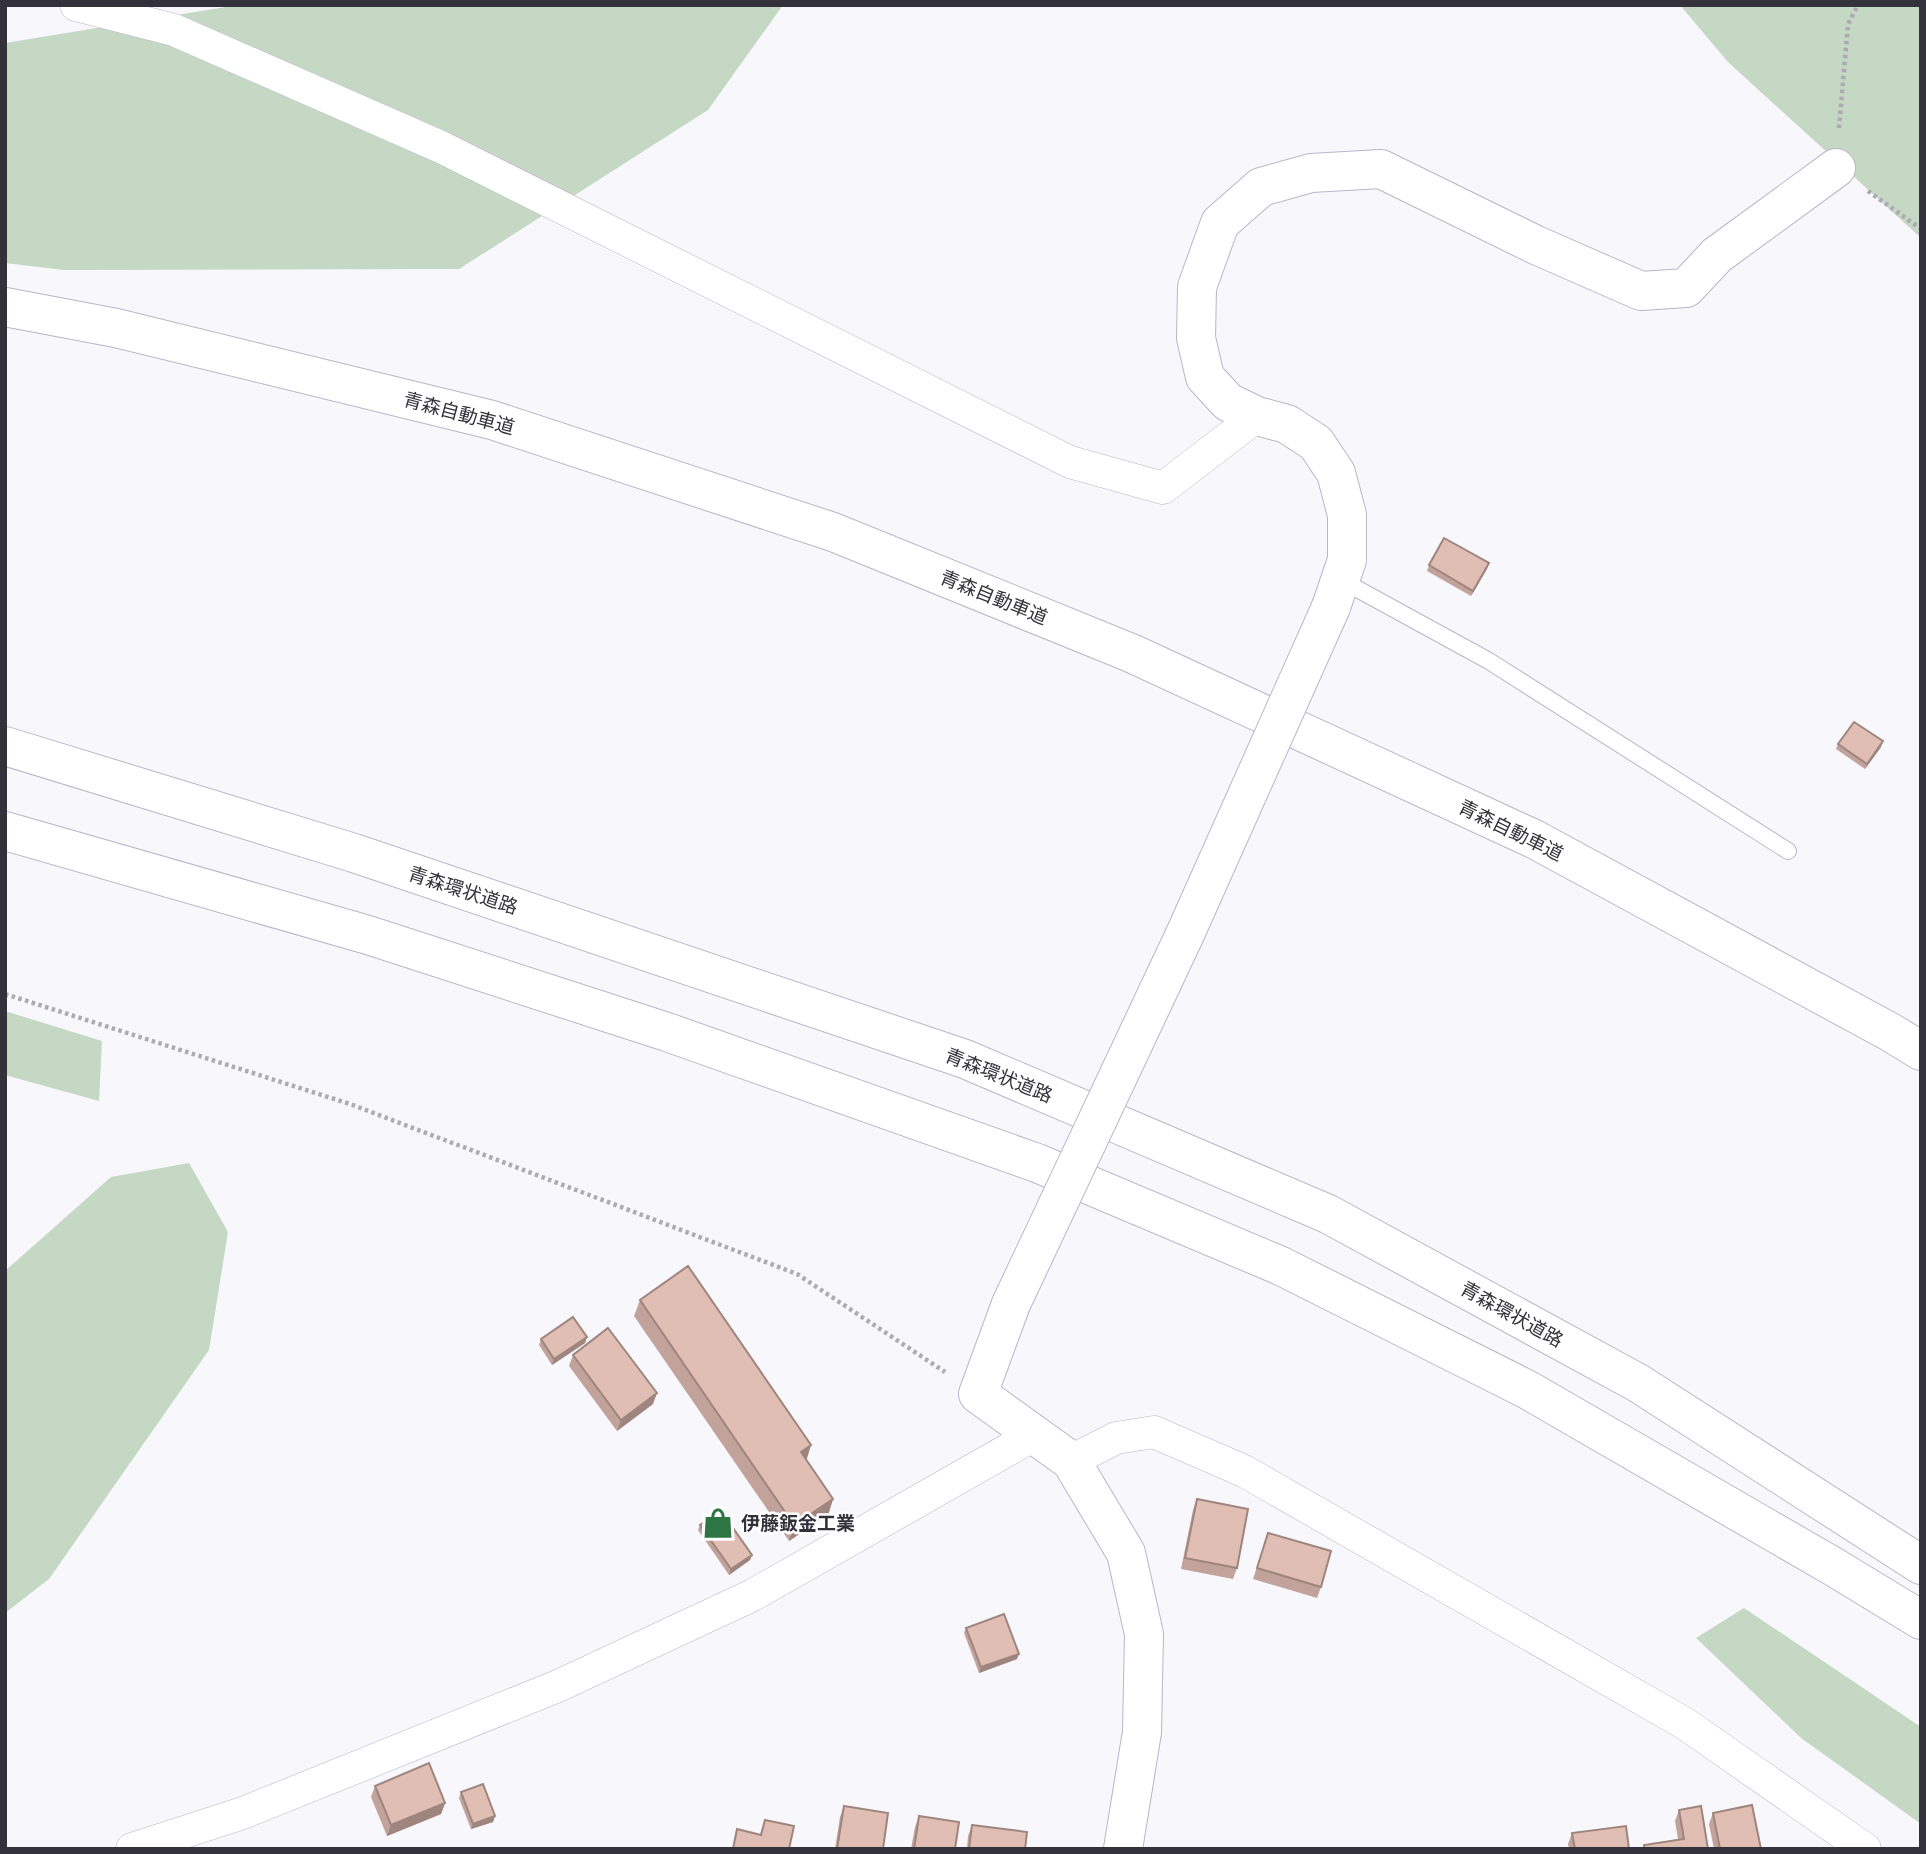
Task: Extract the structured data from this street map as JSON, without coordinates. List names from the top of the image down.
{
  "streets": {
    "main road": ["青森自動車道", "青森環状道路"]
  },
  "places": {
    "shop": ["伊藤鈑金工業"]
  }
}
